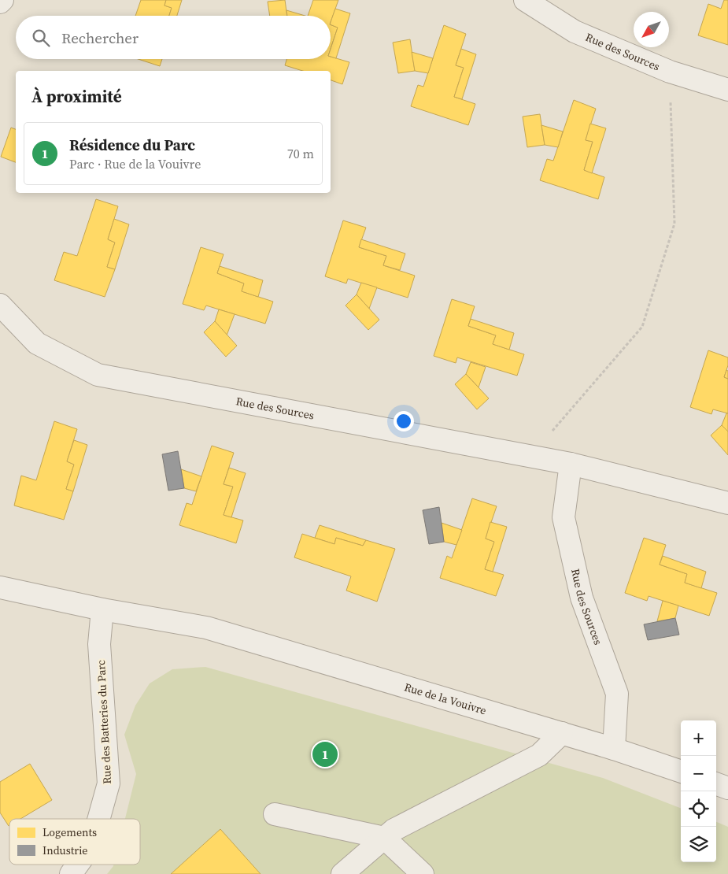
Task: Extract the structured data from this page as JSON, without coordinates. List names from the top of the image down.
{
  "streets": {
    "street": ["Rue des Sources", "Rue de la Vouivre", "Rue des Batteries du Parc"]
  },
  "crossings": [
    ["Rue des Sources", "Rue de la Vouivre"],
    ["Rue de la Vouivre", "Rue des Batteries du Parc"]
  ],
  "legend": ["Logements", "Industrie"],
  "north": "bottom left",
  "page": {
    "search": "Rechercher",
    "heading": "À proximité",
    "list": [
      {
        "mark": "1",
        "name": "Résidence du Parc",
        "note": "Parc · Rue de la Vouivre",
        "value": "70 m"
      }
    ],
    "map_buttons": ["+", "−"],
    "pins": "1"
  }
}
